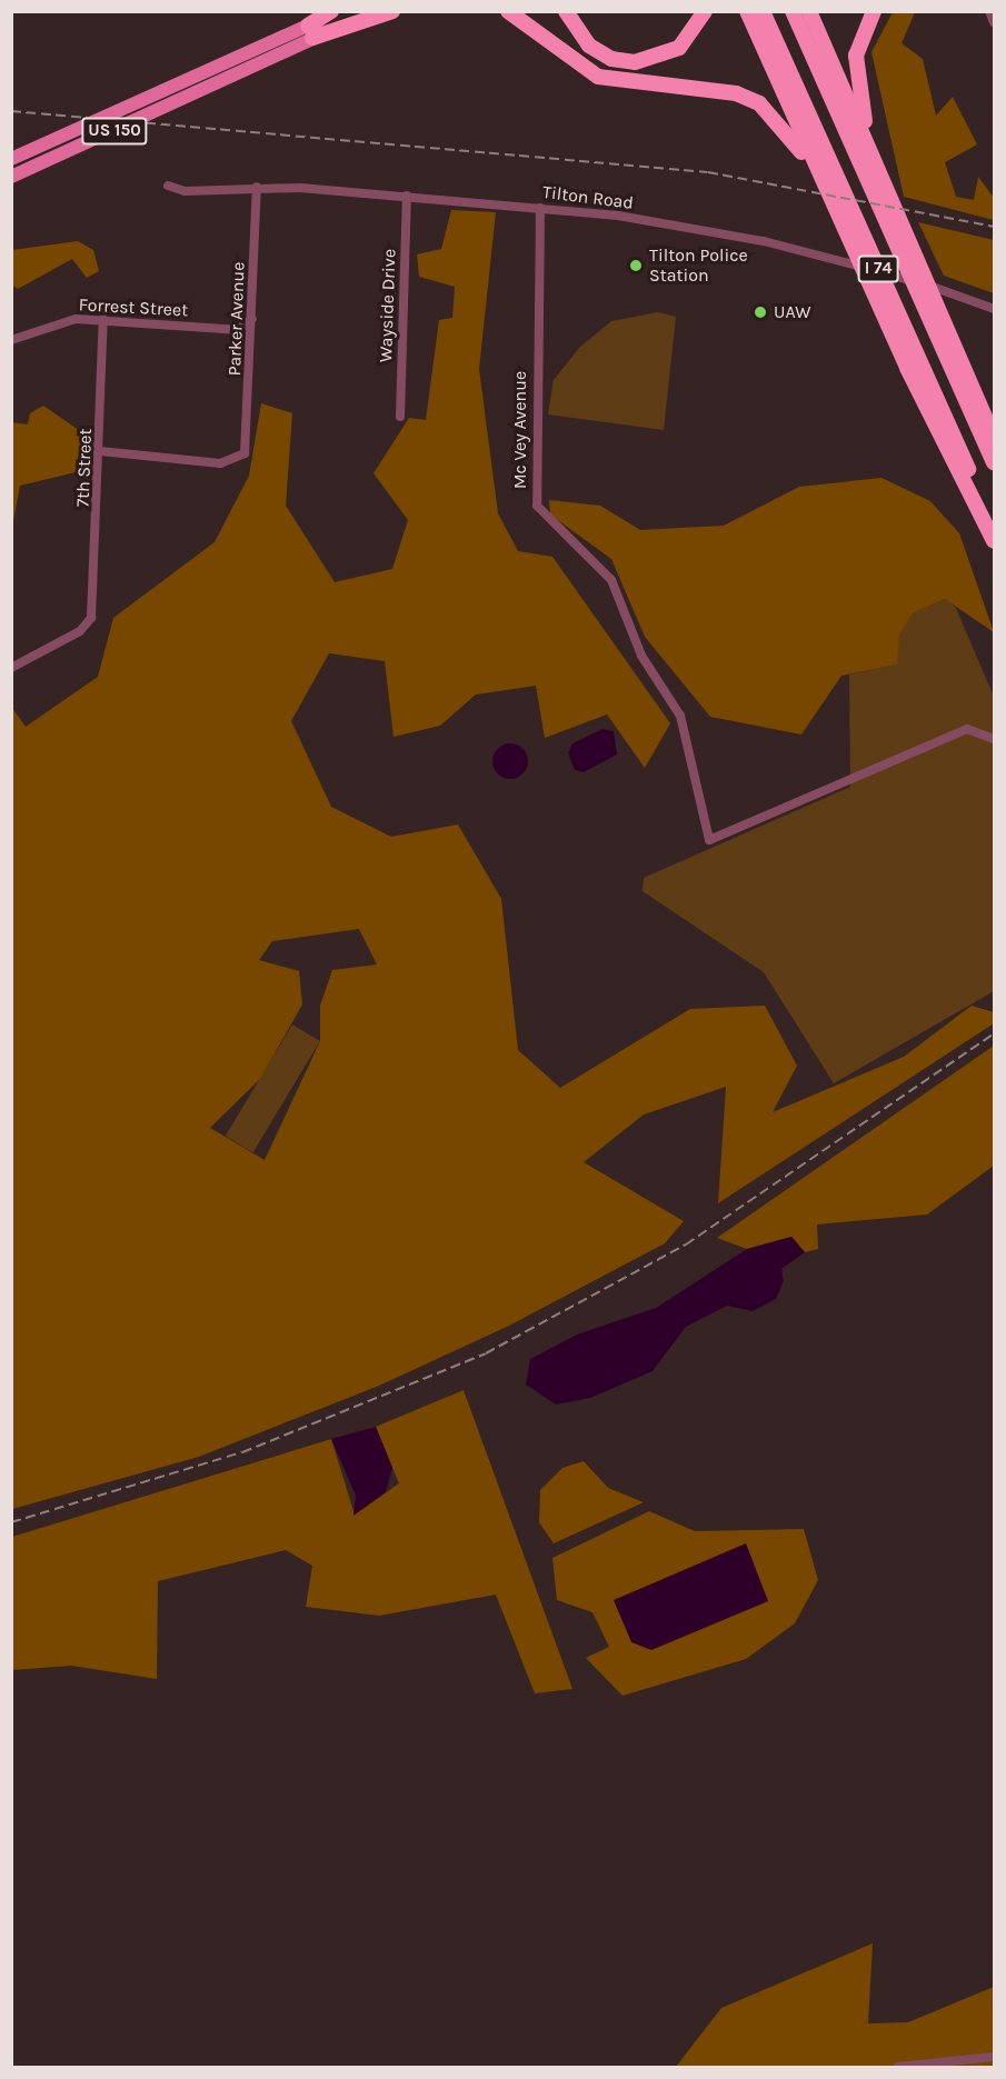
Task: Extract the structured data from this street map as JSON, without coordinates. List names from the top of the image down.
{
  "streets": {
    "highway": ["I 74"],
    "main road": ["US 150"],
    "street": [
      "Tilton Road",
      "Wayside Drive",
      "Forrest Street",
      "Parker Avenue",
      "Mc Vey Avenue",
      "7th Street"
    ]
  },
  "crossings": [
    ["Tilton Road", "Wayside Drive"],
    ["Tilton Road", "Parker Avenue"],
    ["Tilton Road", "Mc Vey Avenue"],
    ["Forrest Street", "Parker Avenue"],
    ["Forrest Street", "7th Street"],
    ["Parker Avenue", "7th Street"]
  ],
  "places": ["Tilton Police Station", "UAW"]
}
